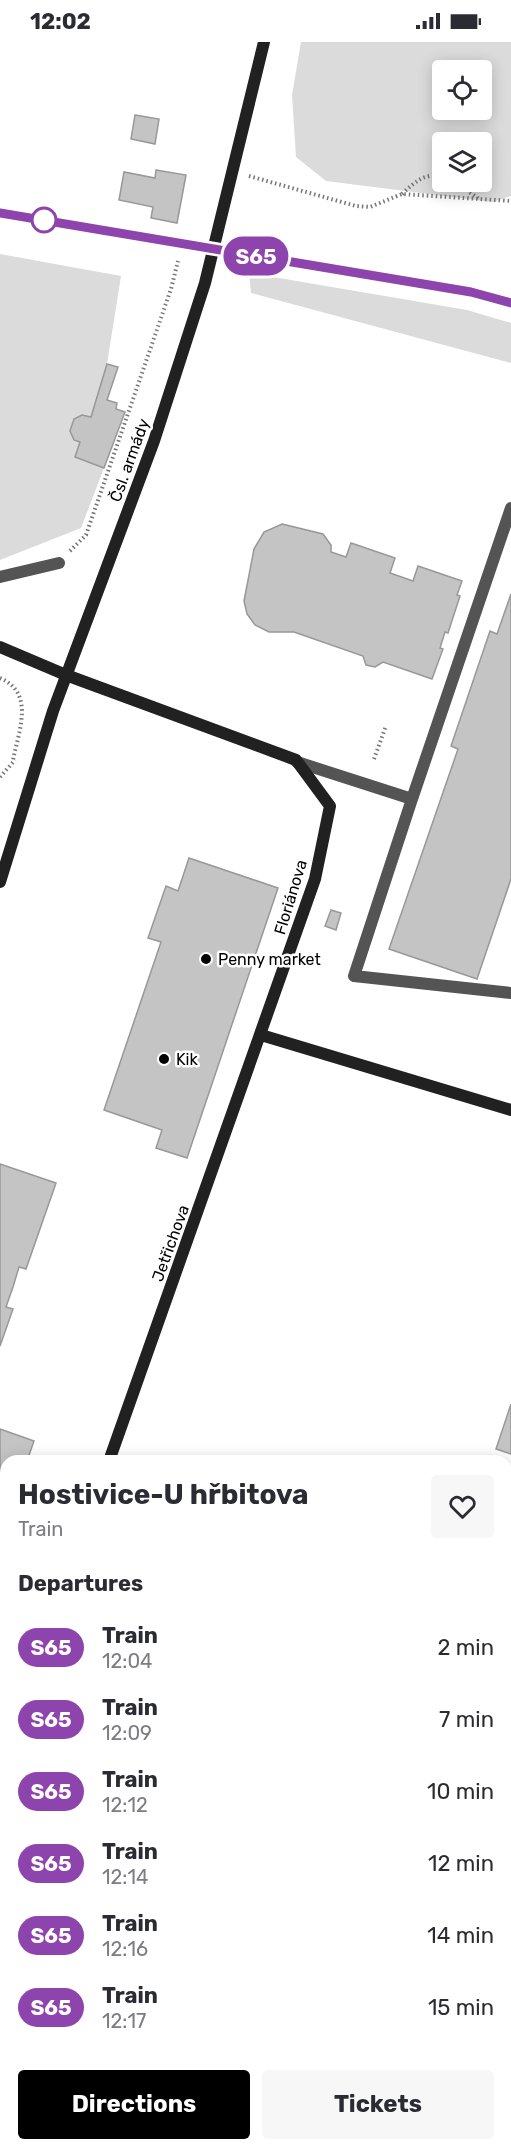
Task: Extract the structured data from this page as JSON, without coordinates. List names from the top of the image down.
{
  "streets": {
    "street": ["Čsl. armády", "Floriánova", "Jetřichova"]
  },
  "crossings": [
    ["Floriánova", "Jetřichova"]
  ],
  "places": ["Penny market", "Kik"],
  "page": {
    "status": "12:02",
    "on_map": "S65",
    "heading": [
      ["Hostivice-U hřbitova", "Train"],
      "Departures"
    ],
    "list": [
      {
        "mark": "S65",
        "name": "Train",
        "note": "12:04",
        "value": "2 min"
      },
      {
        "mark": "S65",
        "name": "Train",
        "note": "12:09",
        "value": "7 min"
      },
      {
        "mark": "S65",
        "name": "Train",
        "note": "12:12",
        "value": "10 min"
      },
      {
        "mark": "S65",
        "name": "Train",
        "note": "12:14",
        "value": "12 min"
      },
      {
        "mark": "S65",
        "name": "Train",
        "note": "12:16",
        "value": "14 min"
      },
      {
        "mark": "S65",
        "name": "Train",
        "note": "12:17",
        "value": "15 min"
      }
    ],
    "buttons": ["Directions", "Tickets"]
  }
}
